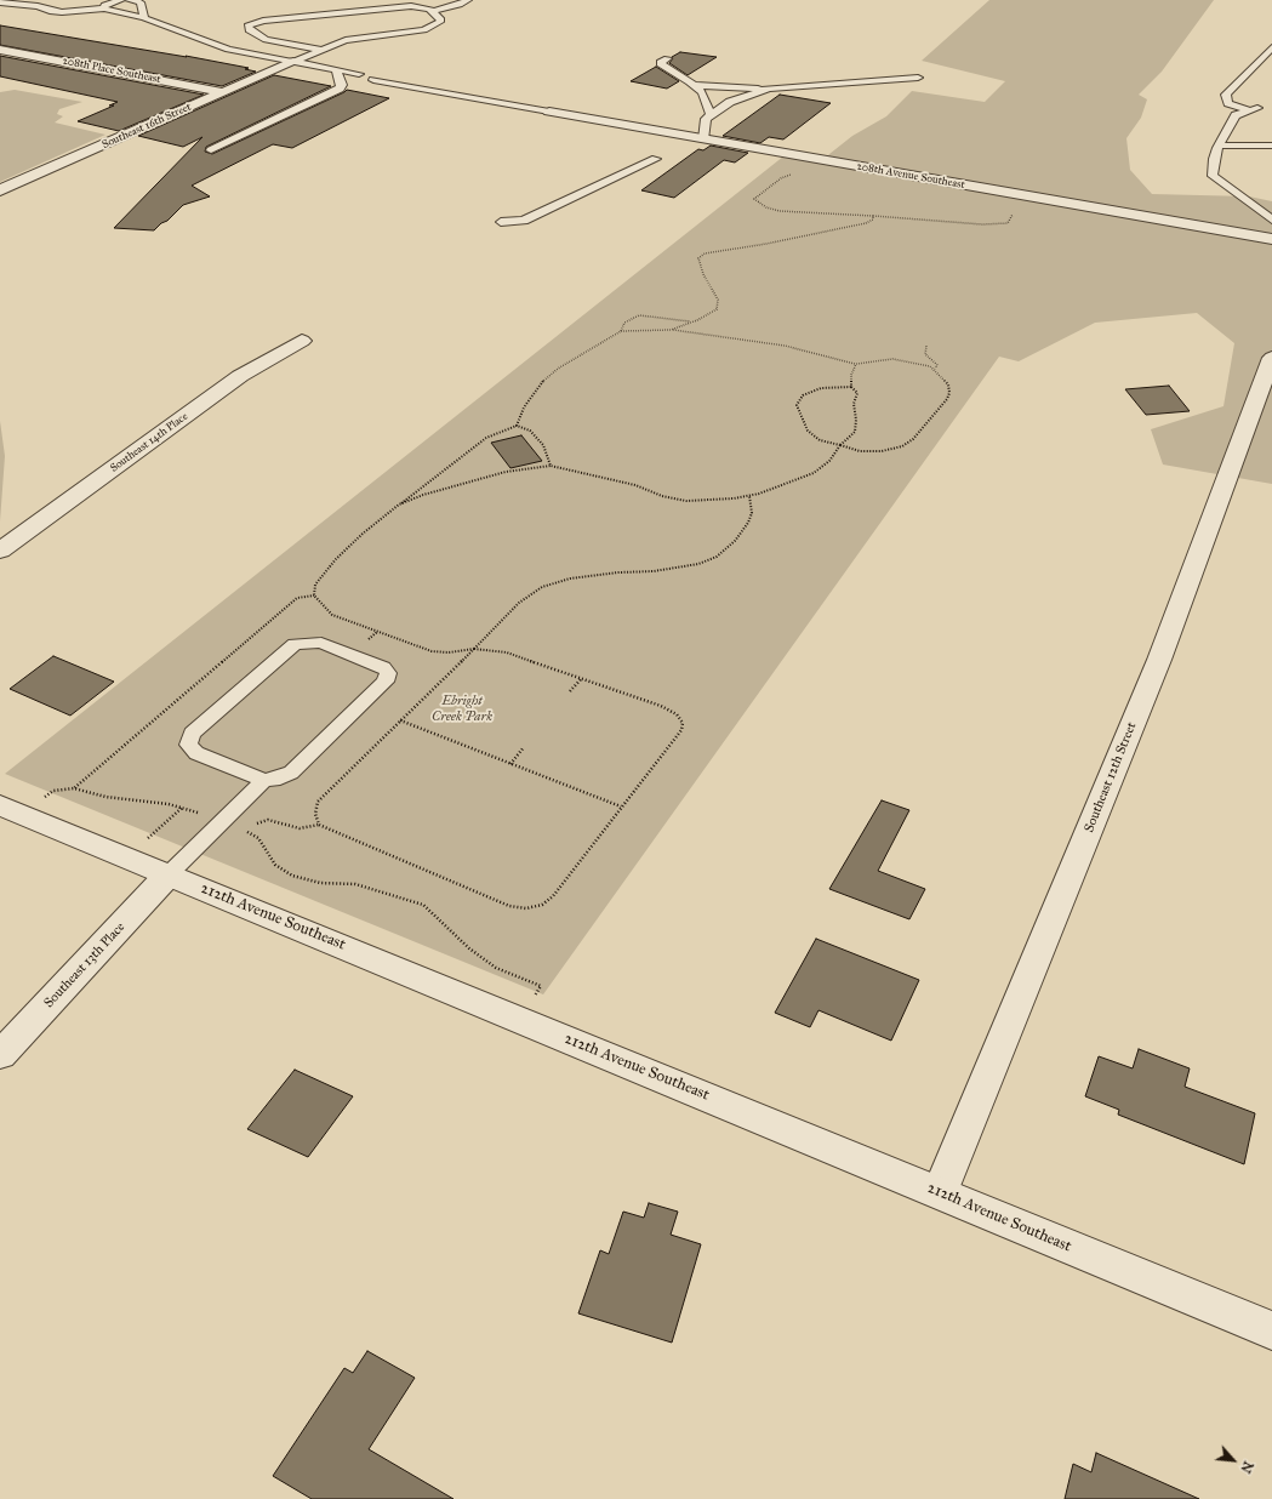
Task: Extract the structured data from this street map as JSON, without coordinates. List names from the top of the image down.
{
  "streets": {
    "street": [
      "208th Place Southeast",
      "Southeast 16th Street",
      "208th Avenue Southeast",
      "Southeast 14th Place",
      "Southeast 12th Street",
      "212th Avenue Southeast",
      "Southeast 13th Place"
    ]
  },
  "crossings": [
    ["208th Place Southeast", "Southeast 16th Street"],
    ["Southeast 12th Street", "212th Avenue Southeast"],
    ["212th Avenue Southeast", "Southeast 13th Place"]
  ],
  "parks": ["Ebright Creek Park"],
  "north": "bottom right"
}
